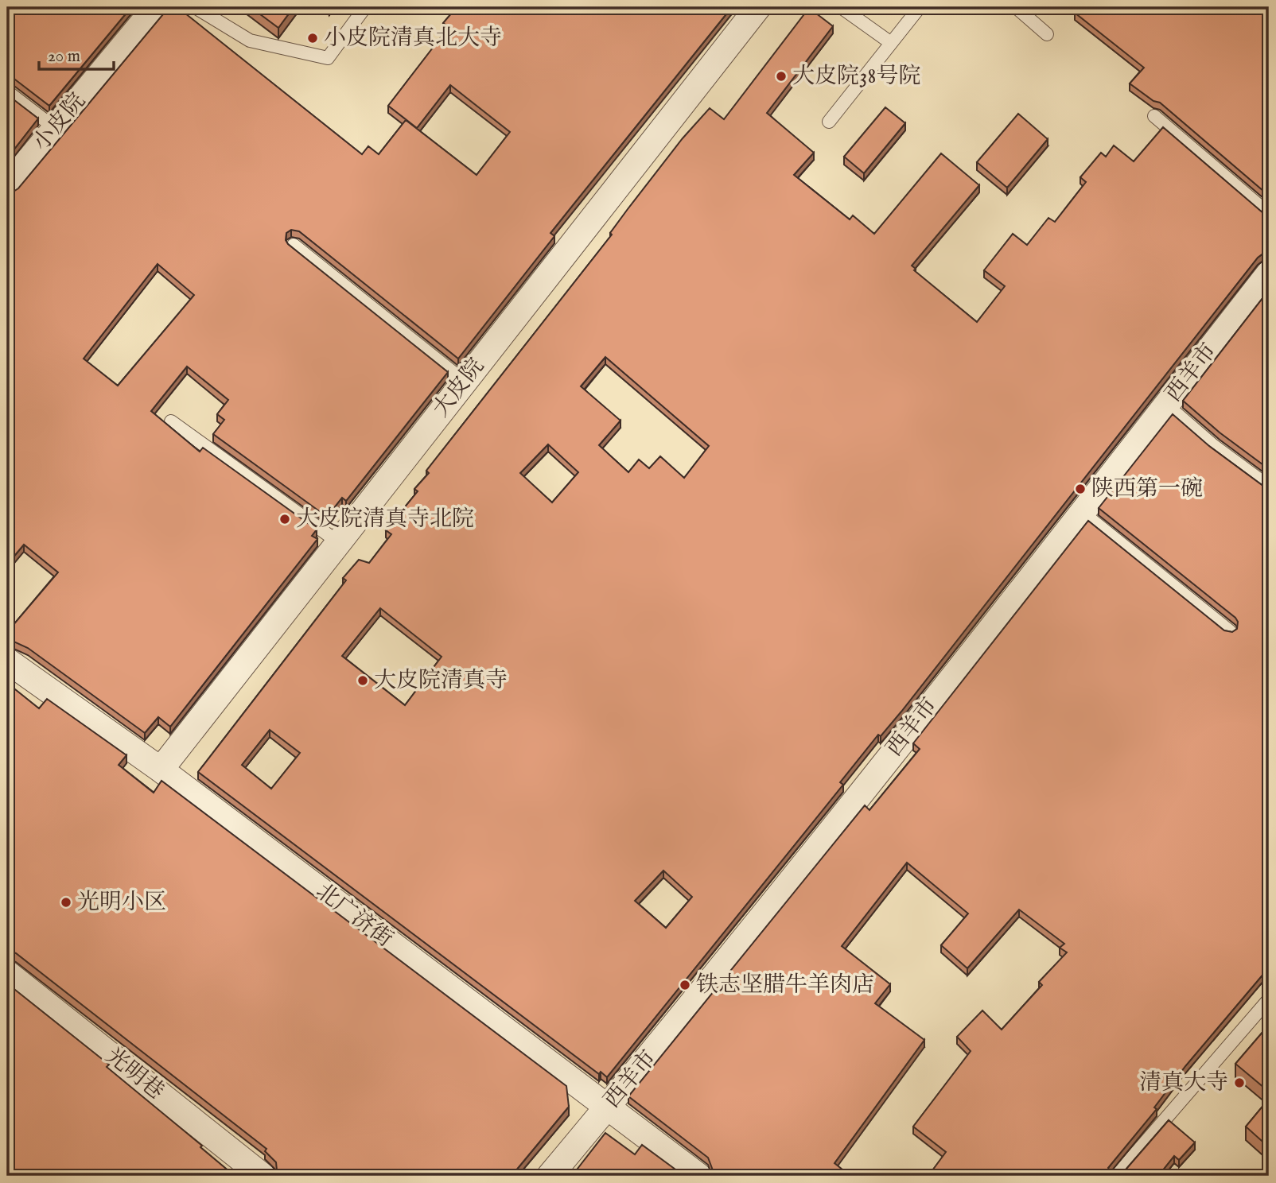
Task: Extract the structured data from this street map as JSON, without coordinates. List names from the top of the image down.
{
  "streets": {
    "street": [
      "小皮院",
      "西羊市",
      "大皮院",
      "北广济街",
      "光明巷"
    ]
  },
  "crossings": [
    ["西羊市", "北广济街"],
    ["大皮院", "北广济街"]
  ],
  "places": [
    "小皮院清真北大寺",
    "大皮院38号院",
    "陕西第一碗",
    "大皮院清真寺北院",
    "大皮院清真寺",
    "光明小区",
    "铁志坚腊牛羊肉店",
    "清真大寺"
  ],
  "scale_bar": "20 m"
}
